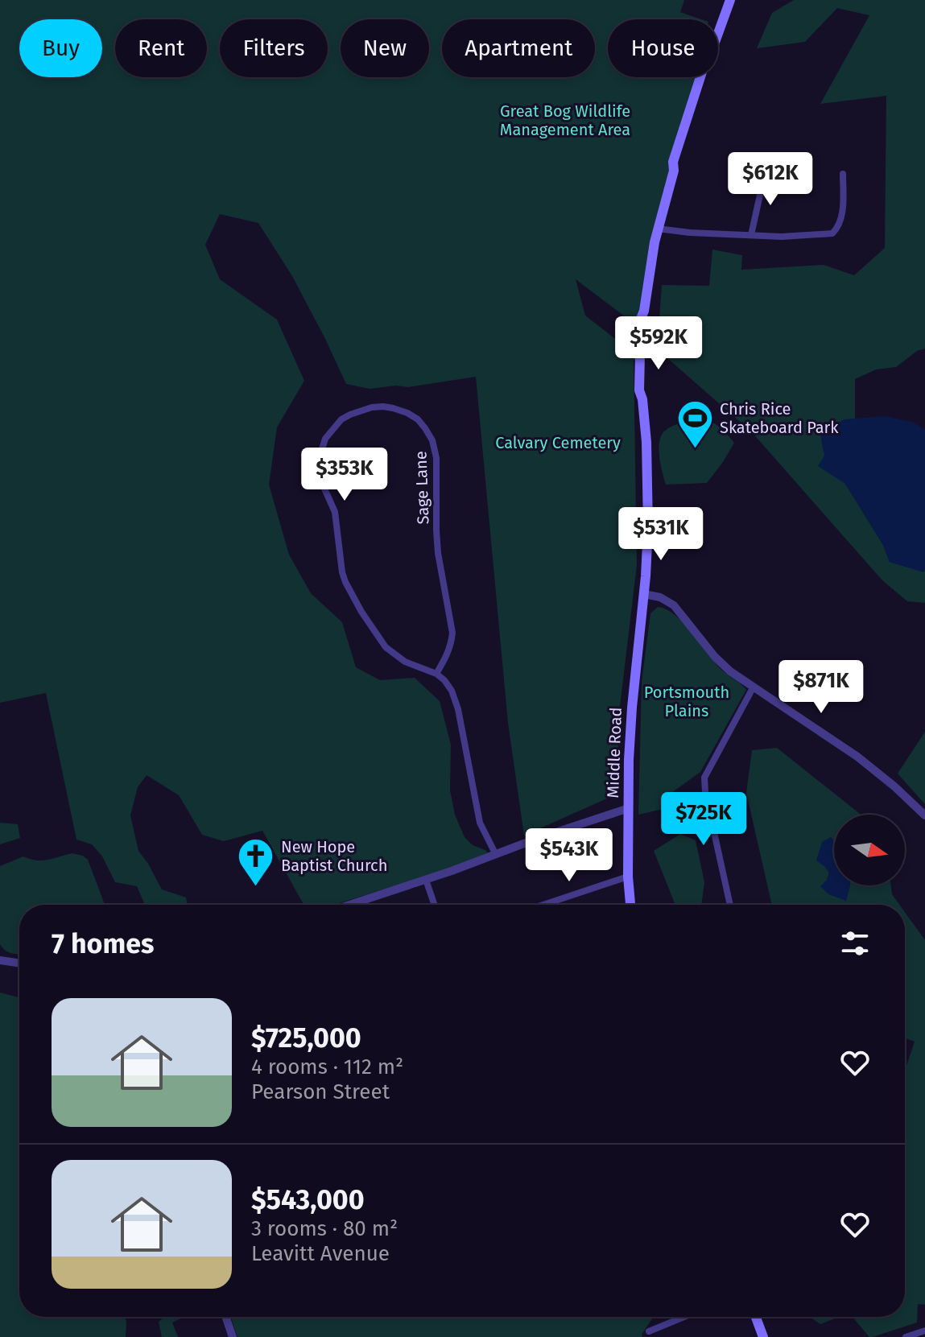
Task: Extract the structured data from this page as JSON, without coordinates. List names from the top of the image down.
{
  "streets": {
    "main road": ["Middle Road"],
    "street": ["Sage Lane"]
  },
  "parks": ["Great Bog Wildlife Management Area", "Calvary Cemetery", "Portsmouth Plains"],
  "places": {
    "sports": ["Chris Rice Skateboard Park"],
    "church": ["New Hope Baptist Church"]
  },
  "north": "right",
  "page": {
    "chip": [
      "Buy",
      "Rent",
      "Filters",
      "New",
      "Apartment",
      "House"
    ],
    "price": [
      "$612K",
      "$592K",
      "$353K",
      "$531K",
      "$871K",
      "$725K",
      "$543K"
    ],
    "heading": "7 homes",
    "list": [
      {
        "name": "$725,000",
        "note": "4 rooms · 112 m² · Pearson Street"
      },
      {
        "name": "$543,000",
        "note": "3 rooms · 80 m² · Leavitt Avenue"
      }
    ]
  }
}
